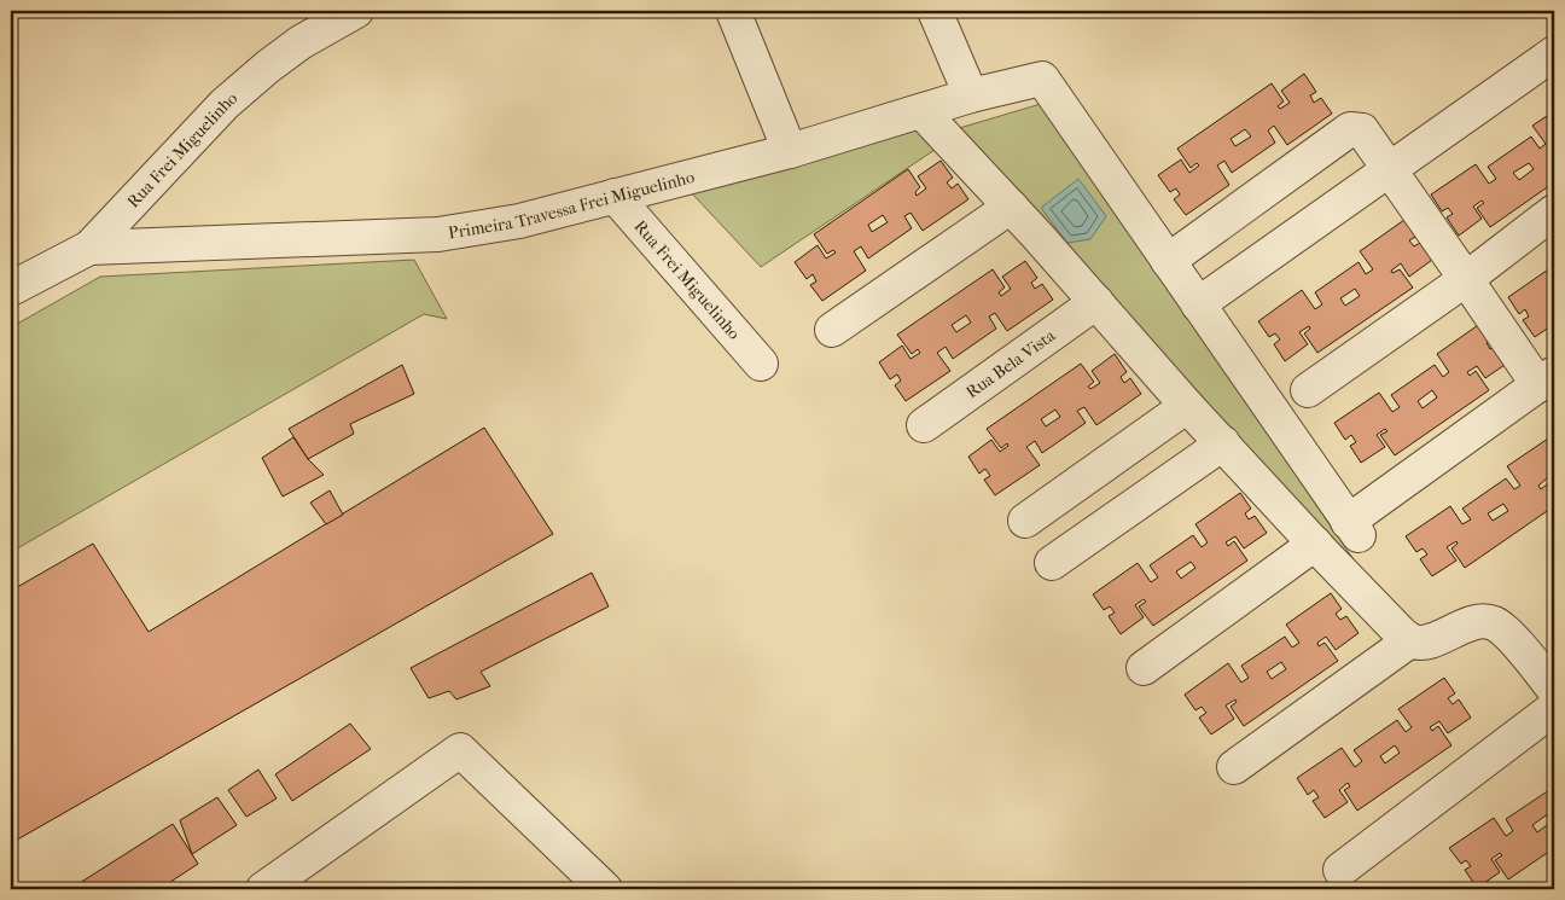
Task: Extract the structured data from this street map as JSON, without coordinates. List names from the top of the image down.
{
  "streets": {
    "street": ["Rua Frei Miguelinho", "Primeira Travessa Frei Miguelinho", "Rua Bela Vista"]
  },
  "crossings": [
    ["Rua Frei Miguelinho", "Primeira Travessa Frei Miguelinho"]
  ]
}
